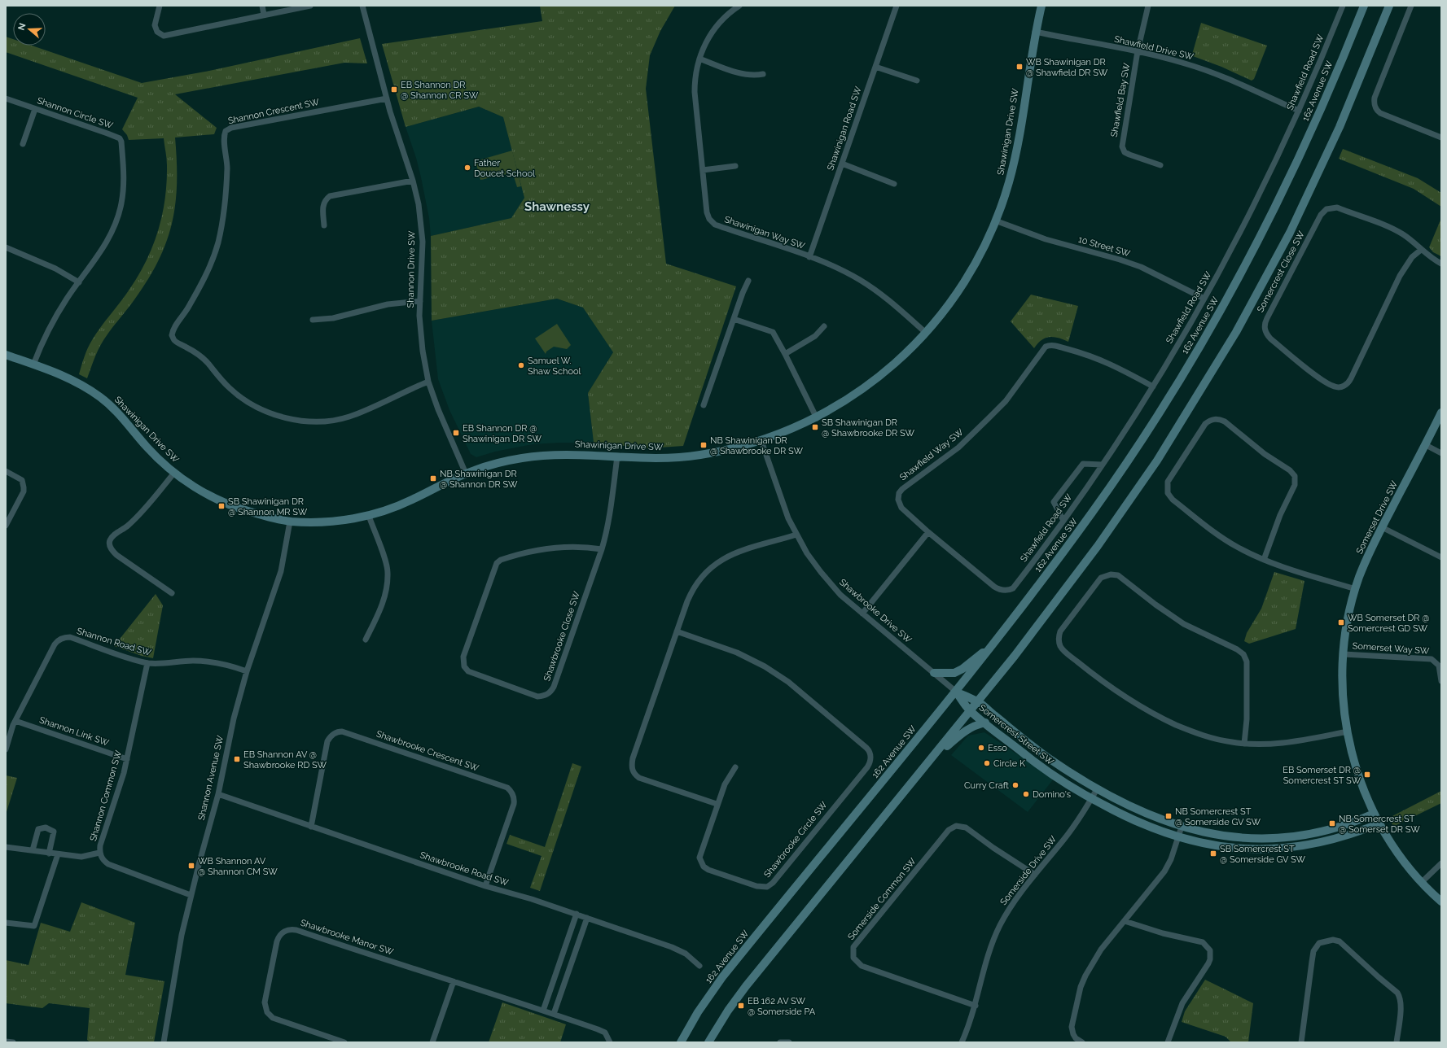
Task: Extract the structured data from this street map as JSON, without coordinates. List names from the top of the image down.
{
  "streets": {
    "street": [
      "Shawfield Drive SW",
      "Shawfield Road SW",
      "162 Avenue SW",
      "Shawfield Bay SW",
      "Shannon Crescent SW",
      "Shannon Circle SW",
      "Shawinigan Road SW",
      "Shawinigan Drive SW",
      "Shawinigan Way SW",
      "10 Street SW",
      "Shannon Drive SW",
      "Somercrest Close SW",
      "Shawfield Way SW",
      "Somerset Drive SW",
      "Shawbrooke Drive SW",
      "Shawbrooke Close SW",
      "Shannon Road SW",
      "Somerset Way SW",
      "Shannon Link SW",
      "Somercrest Street SW",
      "Shawbrooke Crescent SW",
      "Shannon Avenue SW",
      "Shannon Common SW",
      "Shawbrooke Circle SW",
      "Shawbrooke Road SW",
      "Somerside Drive SW",
      "Somerside Common SW",
      "Shawbrooke Manor SW"
    ]
  },
  "crossings": [
    ["Shawfield Drive SW", "Shawfield Road SW"],
    ["Shawfield Drive SW", "Shawfield Bay SW"],
    ["Shawfield Drive SW", "Shawinigan Drive SW"],
    ["Shawfield Road SW", "10 Street SW"],
    ["Shawfield Road SW", "Shawfield Way SW"],
    ["162 Avenue SW", "Shawbrooke Drive SW"],
    ["162 Avenue SW", "Somercrest Street SW"],
    ["Shannon Crescent SW", "Shannon Drive SW"],
    ["Shannon Circle SW", "Shawinigan Drive SW"],
    ["Shawinigan Road SW", "Shawinigan Way SW"],
    ["Shawinigan Drive SW", "Shawinigan Way SW"],
    ["Shawinigan Drive SW", "10 Street SW"],
    ["Shawinigan Drive SW", "Shannon Drive SW"],
    ["Shawinigan Drive SW", "Shawbrooke Drive SW"],
    ["Shawinigan Drive SW", "Shawbrooke Close SW"],
    ["Shawinigan Drive SW", "Shannon Avenue SW"],
    ["Somerset Drive SW", "Somerset Way SW"],
    ["Somerset Drive SW", "Somercrest Street SW"],
    ["Shawbrooke Drive SW", "Somercrest Street SW"],
    ["Shannon Road SW", "Shannon Link SW"],
    ["Shannon Road SW", "Shannon Avenue SW"],
    ["Shannon Road SW", "Shannon Common SW"],
    ["Shannon Link SW", "Shannon Common SW"],
    ["Somercrest Street SW", "Somerside Drive SW"],
    ["Shawbrooke Crescent SW", "Shawbrooke Road SW"],
    ["Shannon Avenue SW", "Shannon Common SW"],
    ["Shannon Avenue SW", "Shawbrooke Road SW"],
    ["Somerside Drive SW", "Somerside Common SW"]
  ],
  "districts": ["Shawnessy"],
  "places": {
    "transit": [
      "WB Shawinigan DR @ Shawfield DR SW",
      "EB Shannon DR @ Shannon CR SW",
      "SB Shawinigan DR @ Shawbrooke DR SW",
      "EB Shannon DR @ Shawinigan DR SW",
      "NB Shawinigan DR @ Shawbrooke DR SW",
      "NB Shawinigan DR @ Shannon DR SW",
      "SB Shawinigan DR @ Shannon MR SW",
      "WB Somerset DR @ Somercrest GD SW",
      "EB Shannon AV @ Shawbrooke RD SW",
      "EB Somerset DR @ Somercrest ST SW",
      "NB Somercrest ST @ Somerside GV SW",
      "NB Somercrest ST @ Somerset DR SW",
      "SB Somercrest ST @ Somerside GV SW",
      "WB Shannon AV @ Shannon CM SW",
      "EB 162 AV SW @ Somerside PA"
    ],
    "other": [
      "Father Doucet School",
      "Samuel W. Shaw School",
      "Esso",
      "Circle K",
      "Curry Craft",
      "Domino's"
    ]
  },
  "north": "left"
}
